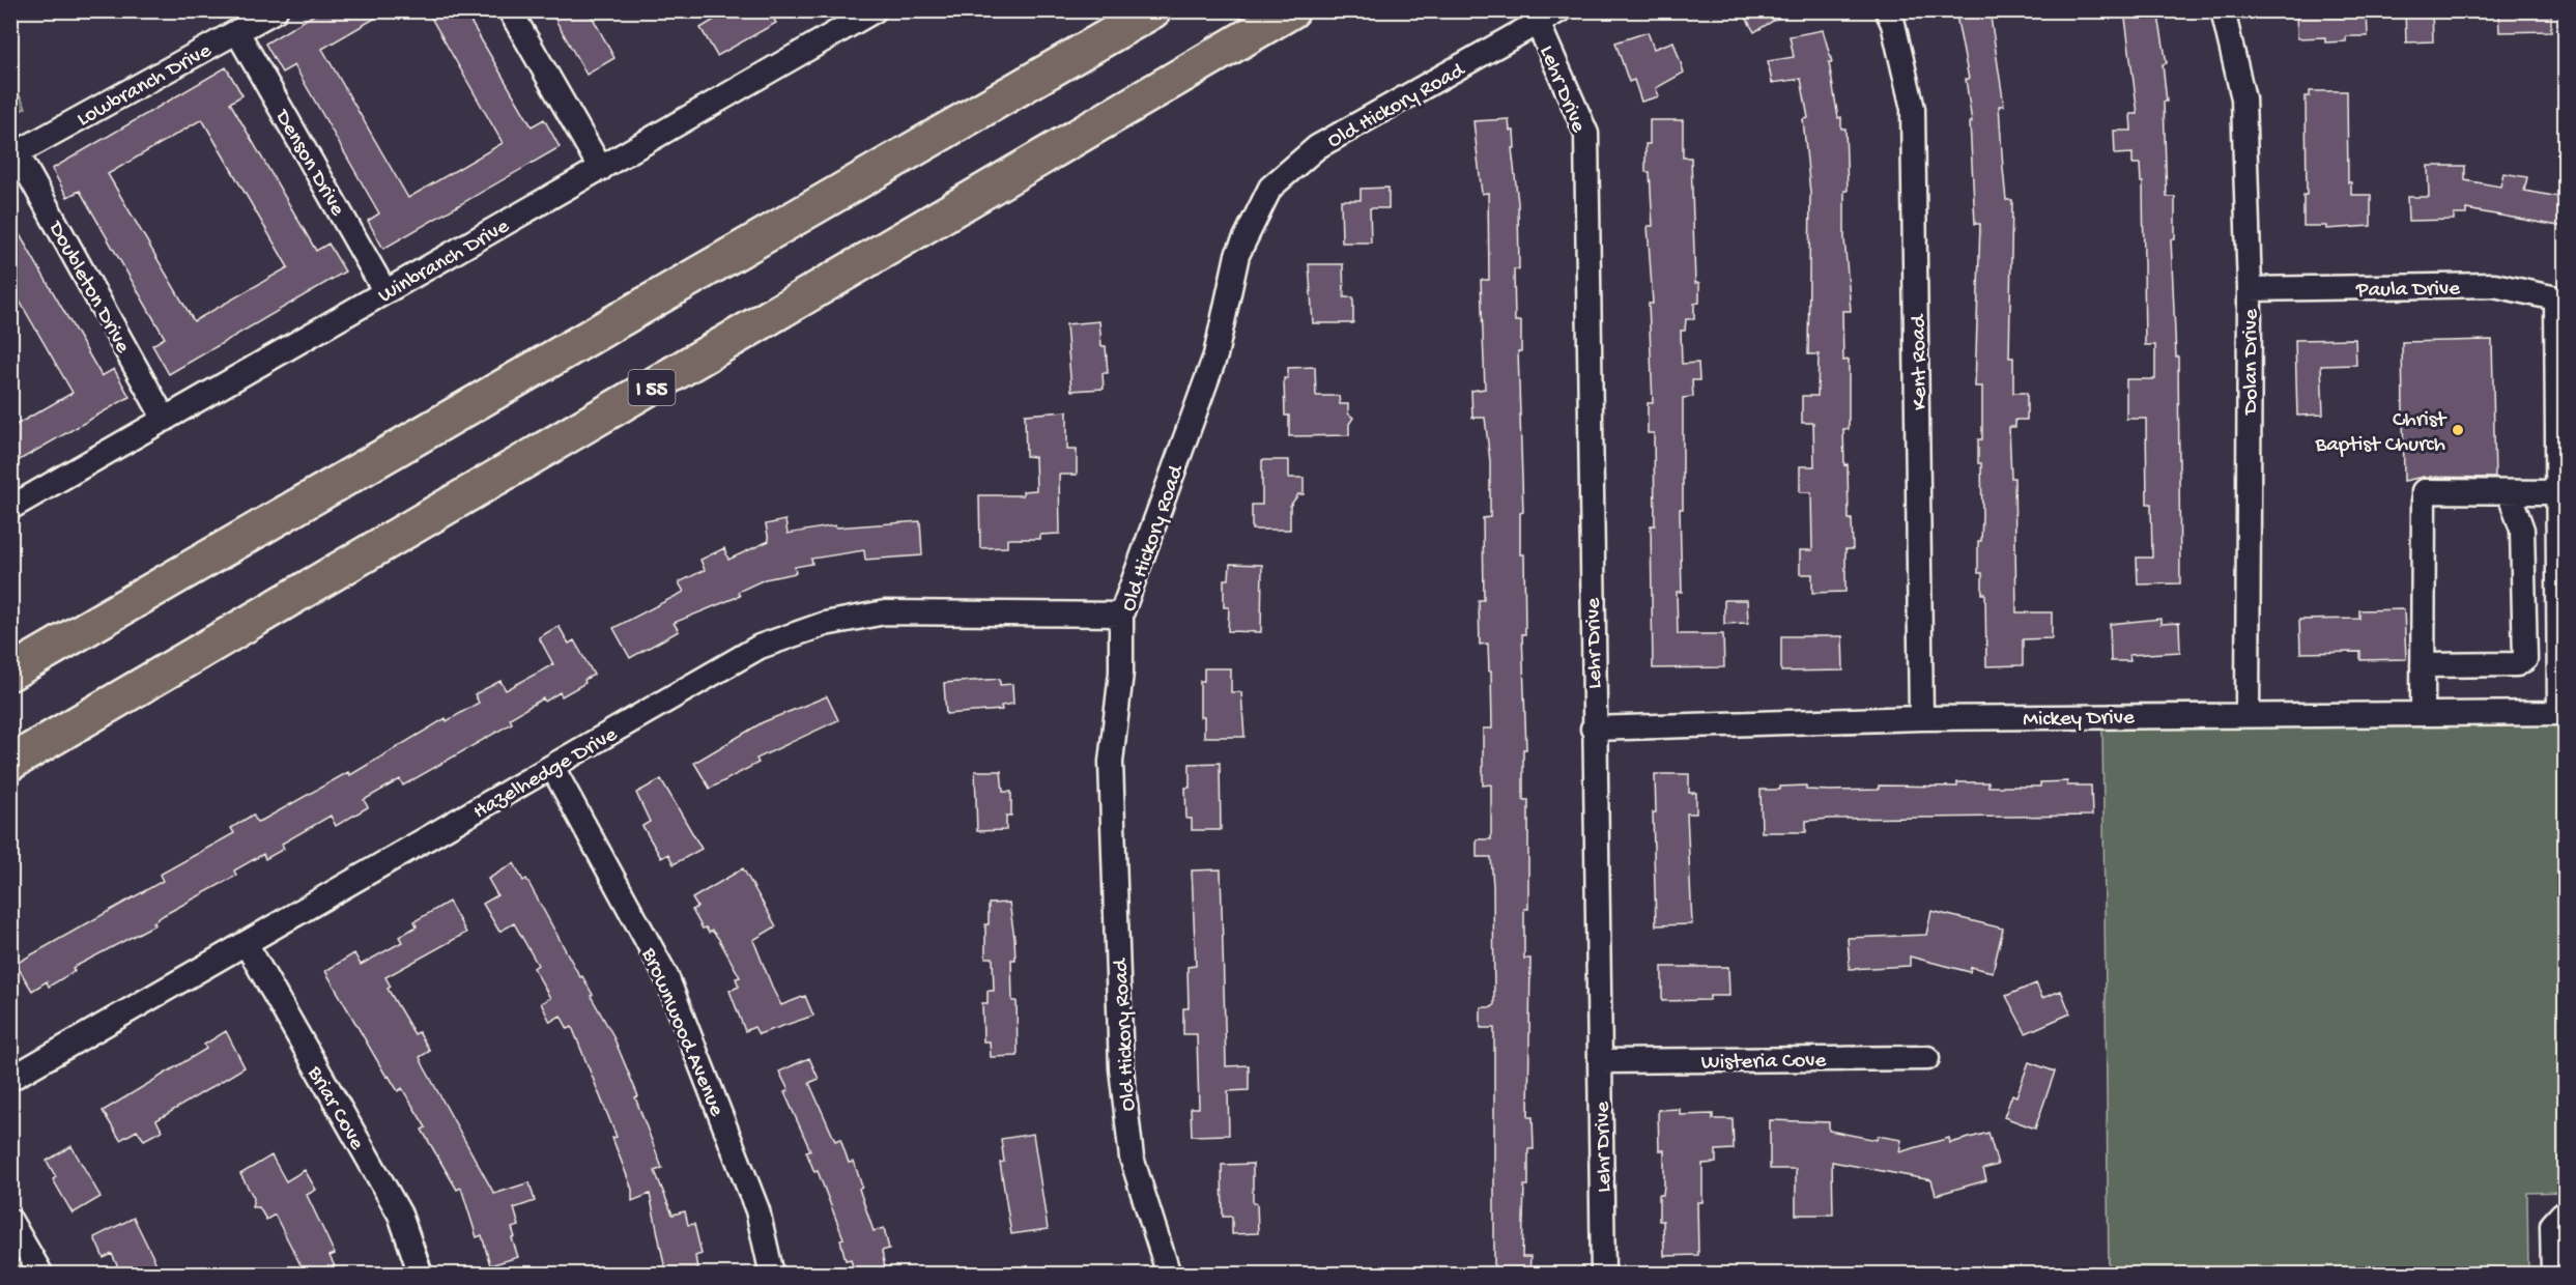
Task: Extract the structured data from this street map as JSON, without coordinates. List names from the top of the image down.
{
  "streets": {
    "highway": ["I 55"],
    "street": [
      "Lowbranch Drive",
      "Lehr Drive",
      "Old Hickory Road",
      "Denson Drive",
      "Winbranch Drive",
      "Doubleton Drive",
      "Paula Drive",
      "Dolan Drive",
      "Kent Road",
      "Mickey Drive",
      "Hazelhedge Drive",
      "Brownwood Avenue",
      "Wisteria Cove",
      "Briar Cove"
    ]
  },
  "crossings": [
    ["Lowbranch Drive", "Denson Drive"],
    ["Lowbranch Drive", "Doubleton Drive"],
    ["Lehr Drive", "Old Hickory Road"],
    ["Lehr Drive", "Mickey Drive"],
    ["Lehr Drive", "Wisteria Cove"],
    ["Old Hickory Road", "Hazelhedge Drive"],
    ["Denson Drive", "Winbranch Drive"],
    ["Winbranch Drive", "Doubleton Drive"],
    ["Paula Drive", "Dolan Drive"],
    ["Dolan Drive", "Mickey Drive"],
    ["Kent Road", "Mickey Drive"],
    ["Hazelhedge Drive", "Brownwood Avenue"],
    ["Hazelhedge Drive", "Briar Cove"]
  ],
  "places": ["Christ Baptist Church"]
}
